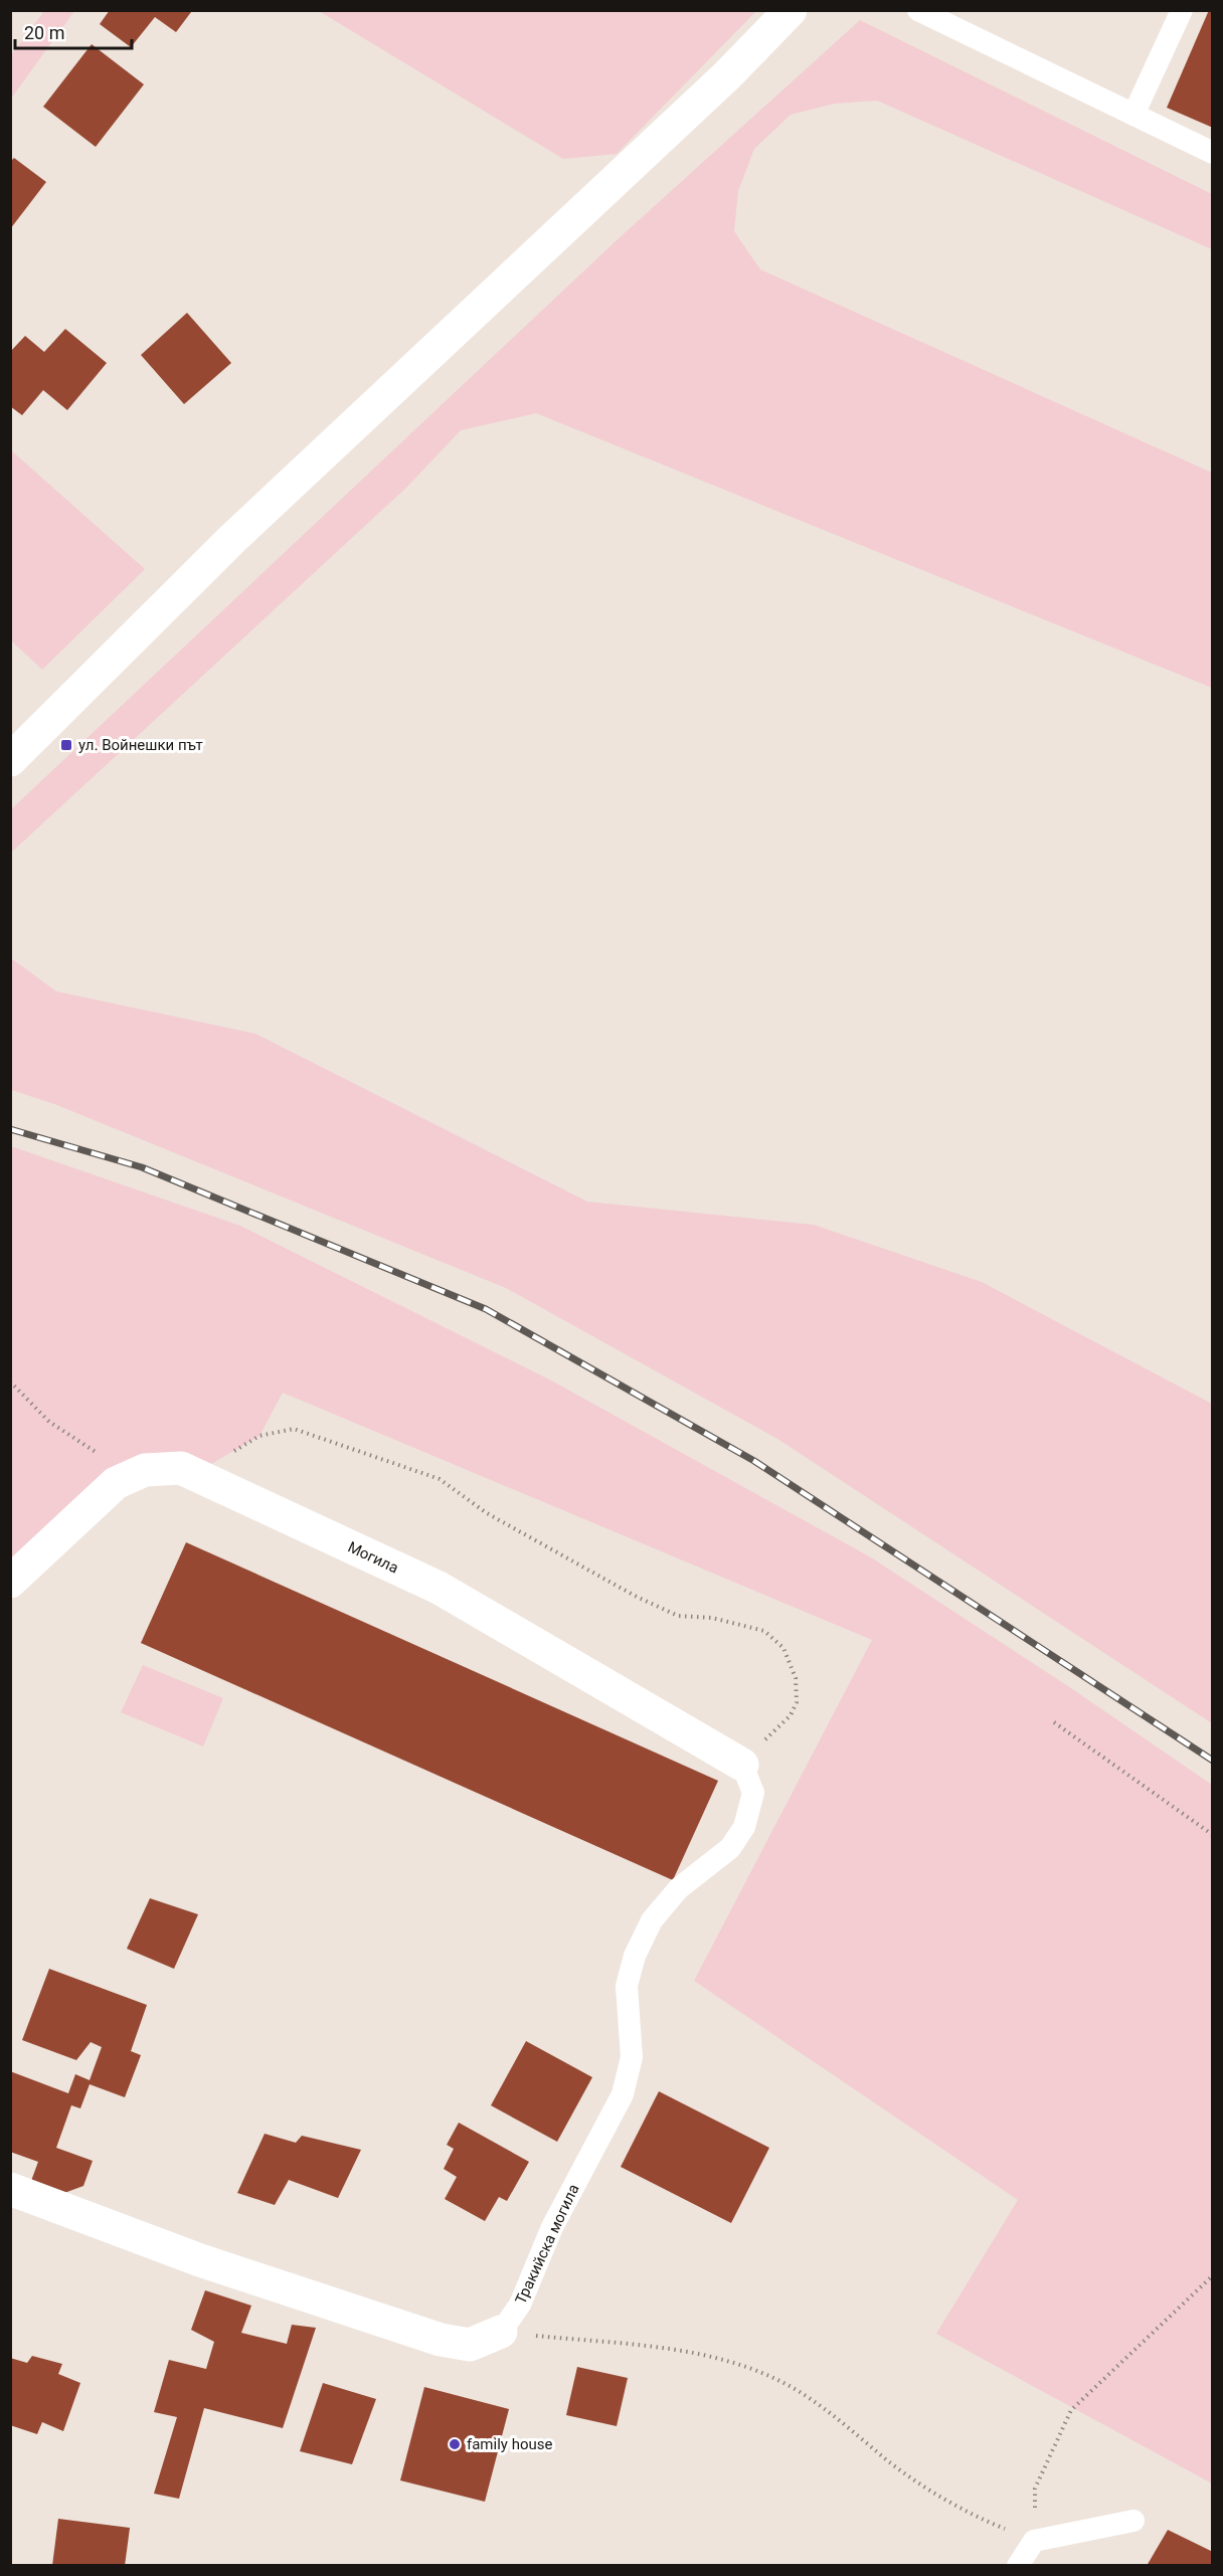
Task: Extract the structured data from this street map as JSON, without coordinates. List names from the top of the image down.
{
  "streets": {
    "street": ["Могила"],
    "lane": ["Тракийска могила"]
  },
  "crossings": [
    ["Могила", "Тракийска могила"]
  ],
  "places": {
    "transit": ["ул. Войнешки път"],
    "other": ["family house"]
  },
  "scale_bar": "20 m"
}
